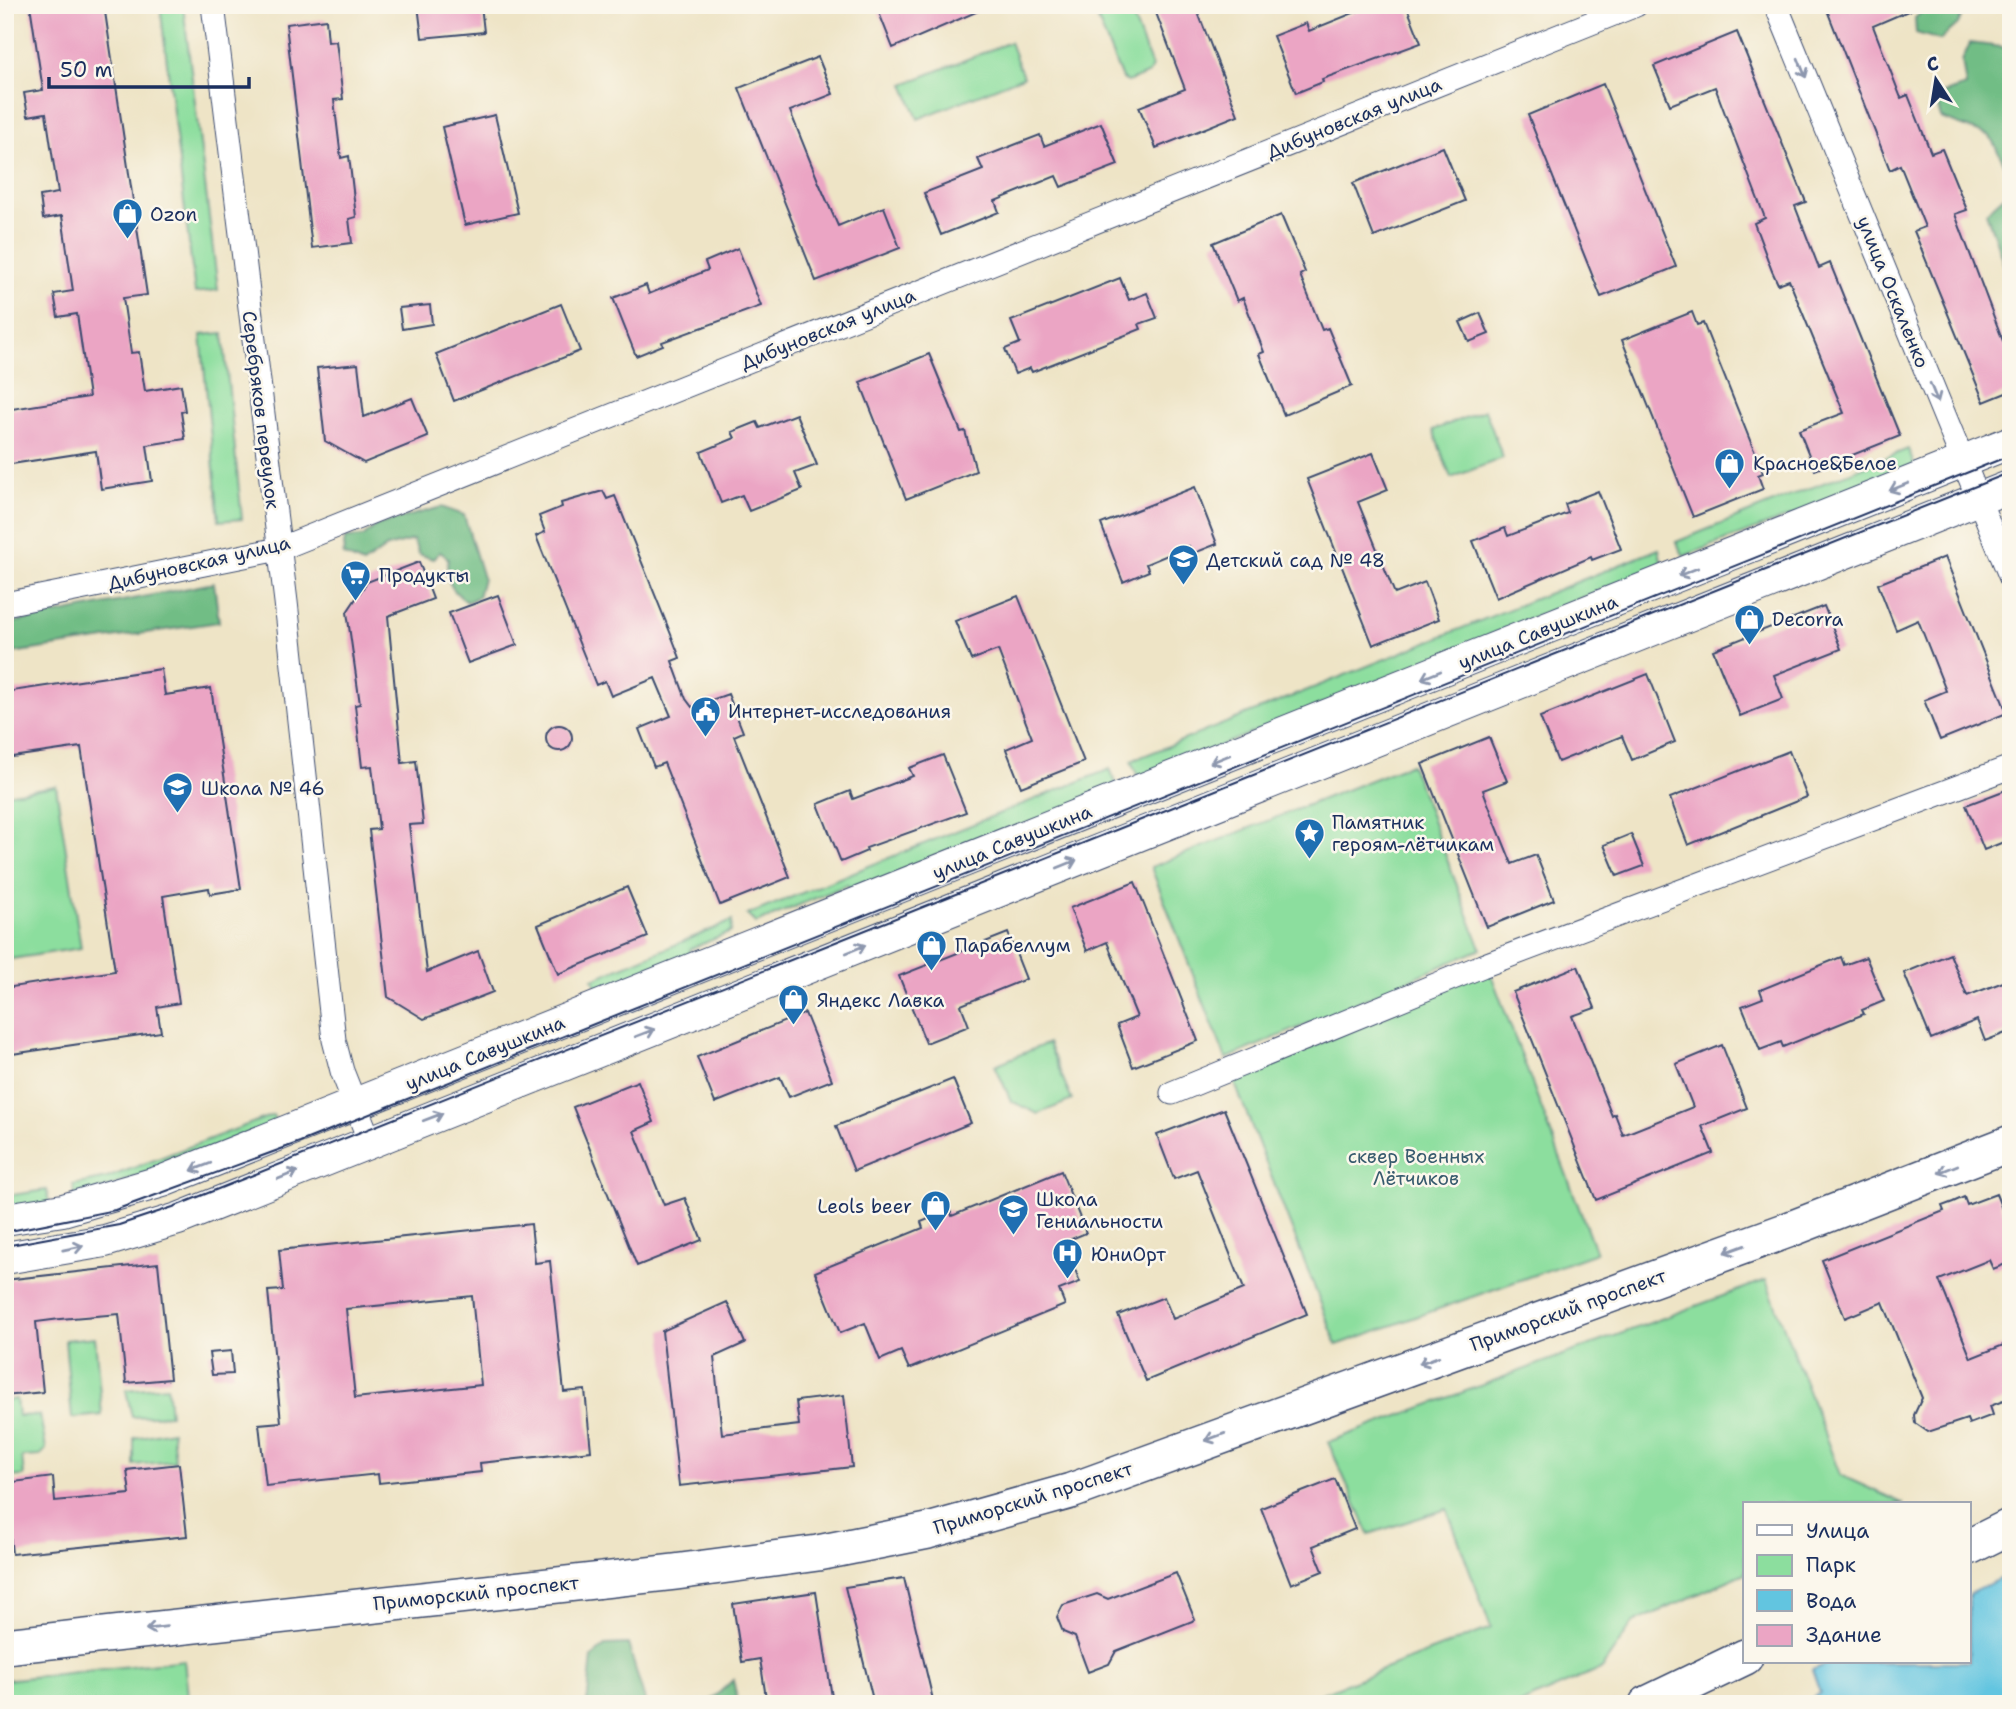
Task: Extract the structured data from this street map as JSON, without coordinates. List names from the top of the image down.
{
  "streets": {
    "main road": ["улица Савушкина", "Приморский проспект"],
    "street": ["Дибуновская улица", "улица Оскаленко", "Серебряков переулок"]
  },
  "crossings": [
    ["Дибуновская улица", "Серебряков переулок"],
    ["улица Оскаленко", "улица Савушкина"],
    ["Серебряков переулок", "улица Савушкина"]
  ],
  "one_way": ["улица Оскаленко", "Приморский проспект"],
  "parks": ["сквер Военных Лётчиков"],
  "places": {
    "shop": [
      "Ozon",
      "Красное&Белое",
      "Decorra",
      "Парабеллум",
      "Яндекс Лавка",
      "Leols beer"
    ],
    "school or university": ["Детский сад № 48", "Школа № 46", "Школа Гениальности"],
    "supermarket": ["Продукты"],
    "public building": ["Интернет-исследования"],
    "place": ["Памятник героям-лётчикам"],
    "hospital": ["ЮниОрт"]
  },
  "legend": [
    "Улица",
    "Парк",
    "Вода",
    "Здание"
  ],
  "scale_bar": "50 m",
  "north": "top"
}
